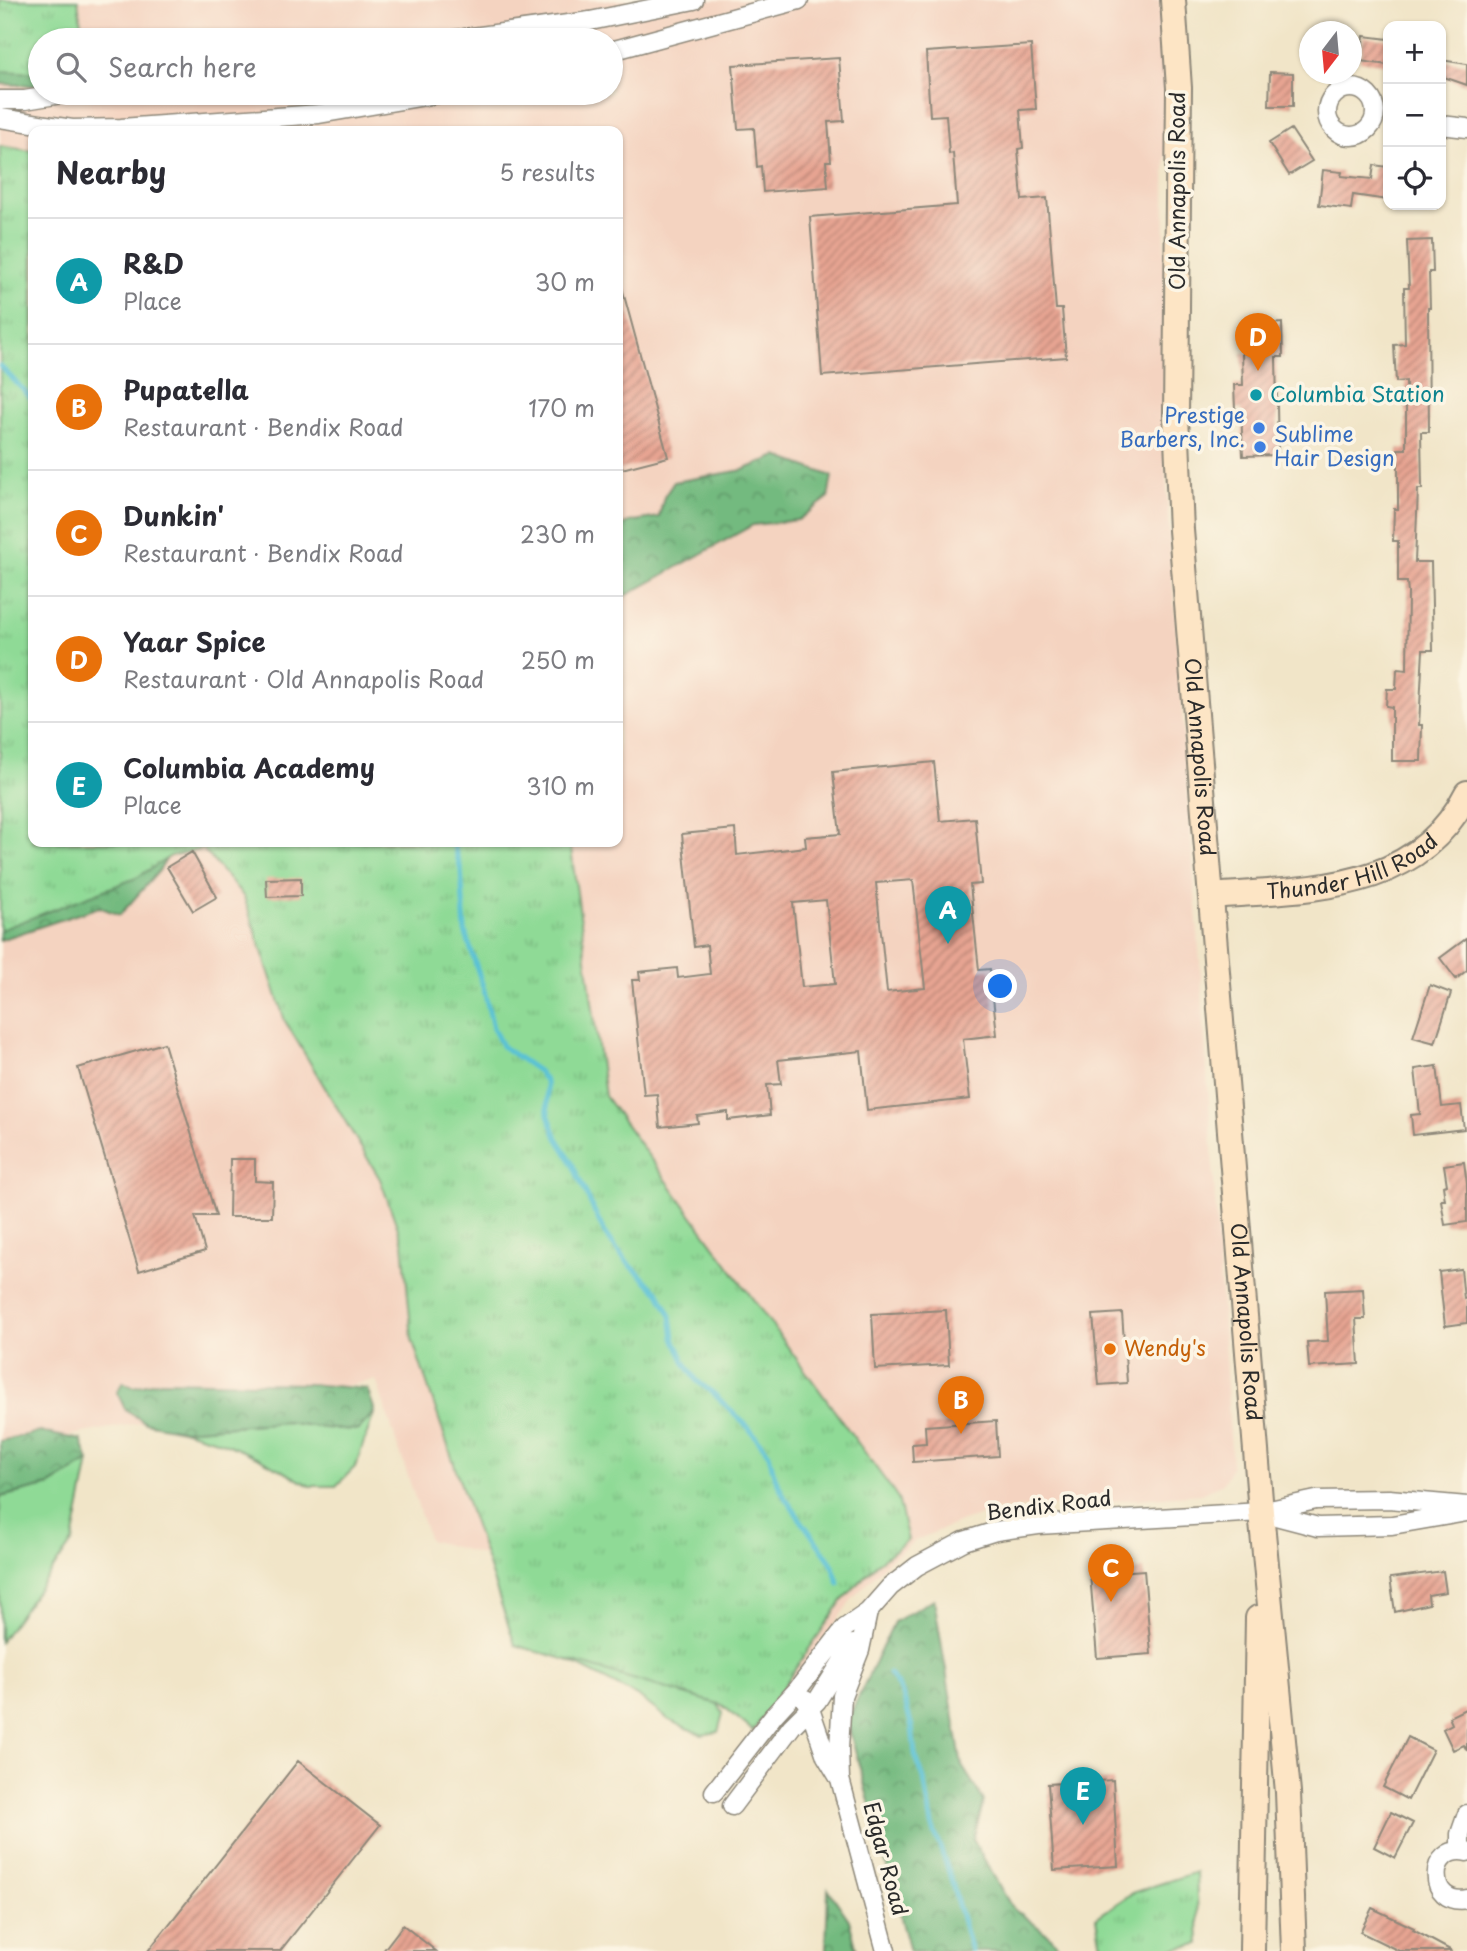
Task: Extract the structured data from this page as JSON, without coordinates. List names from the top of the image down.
{
  "streets": {
    "main road": ["Old Annapolis Road", "Thunder Hill Road"],
    "street": ["Bendix Road", "Edgar Road"]
  },
  "crossings": [
    ["Old Annapolis Road", "Thunder Hill Road"],
    ["Old Annapolis Road", "Bendix Road"],
    ["Bendix Road", "Edgar Road"]
  ],
  "places": [
    "Columbia Station",
    "Prestige Barbers, Inc.",
    "Sublime Hair Design",
    "Wendy's"
  ],
  "north": "bottom",
  "page": {
    "map_buttons": ["+", "−"],
    "search": "Search here",
    "heading": ["Nearby", "5 results"],
    "list": [
      {
        "mark": "A",
        "name": "R&D",
        "note": "Place",
        "value": "30 m"
      },
      {
        "mark": "B",
        "name": "Pupatella",
        "note": "Restaurant · Bendix Road",
        "value": "170 m"
      },
      {
        "mark": "C",
        "name": "Dunkin'",
        "note": "Restaurant · Bendix Road",
        "value": "230 m"
      },
      {
        "mark": "D",
        "name": "Yaar Spice",
        "note": "Restaurant · Old Annapolis Road",
        "value": "250 m"
      },
      {
        "mark": "E",
        "name": "Columbia Academy",
        "note": "Place",
        "value": "310 m"
      }
    ],
    "pins": [
      "D",
      "A",
      "B",
      "C",
      "E"
    ]
  }
}
